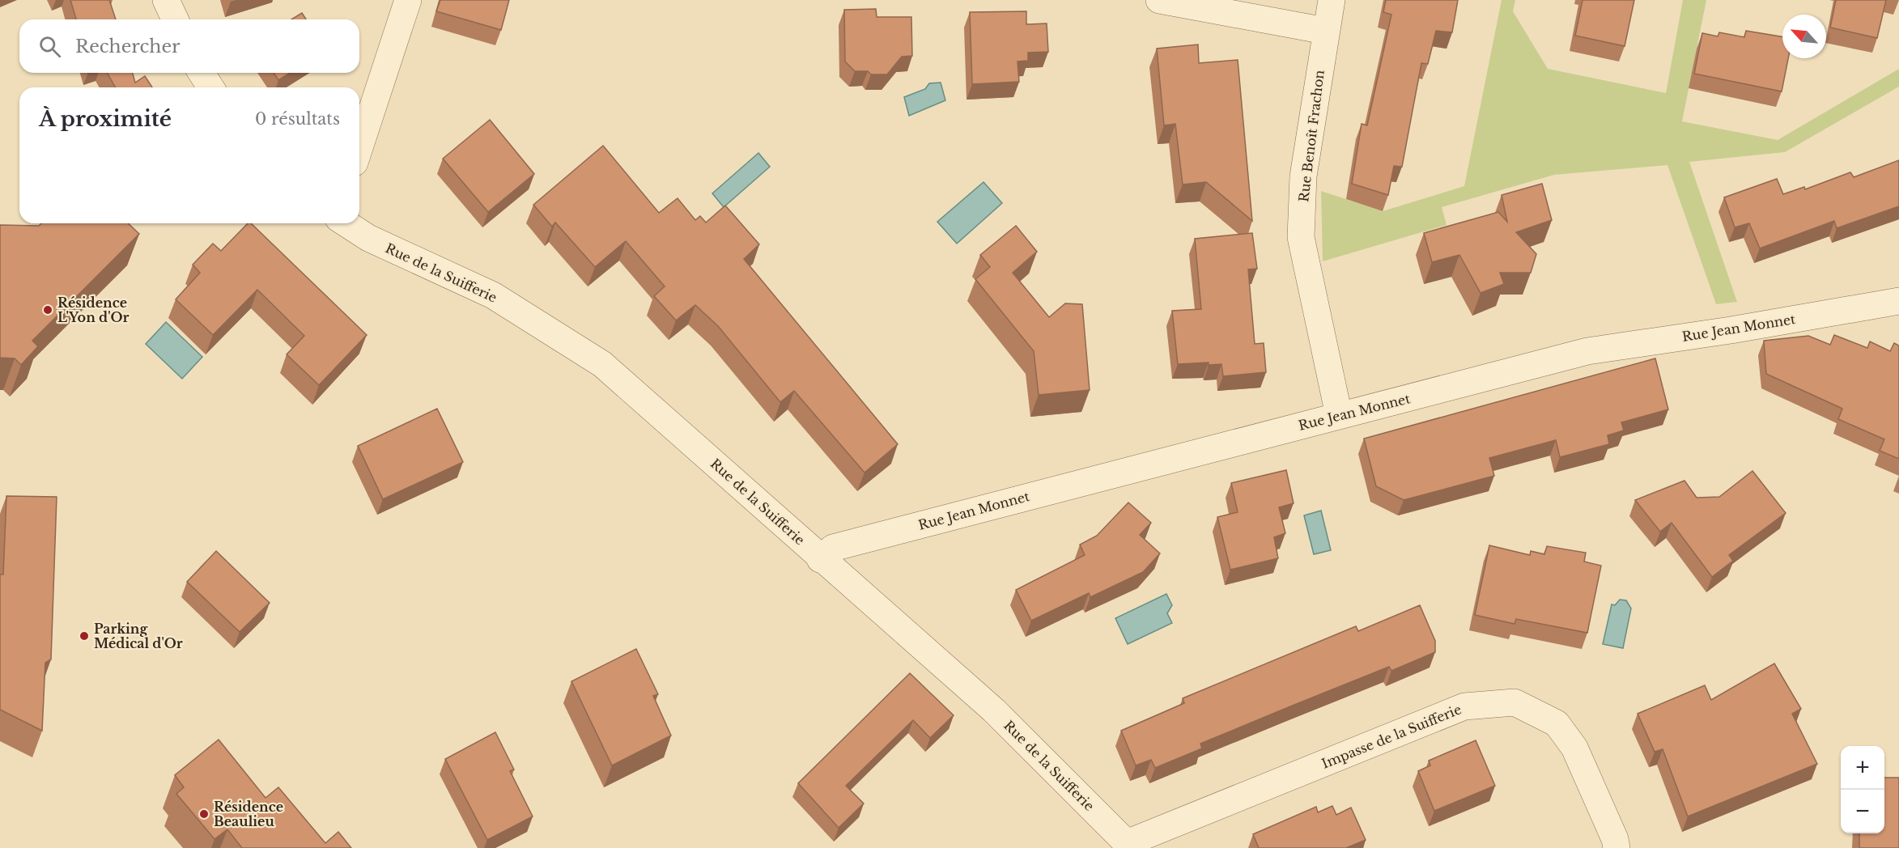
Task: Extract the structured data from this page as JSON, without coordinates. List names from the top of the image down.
{
  "streets": {
    "street": [
      "Rue Benoît Frachon",
      "Rue de la Suifferie",
      "Rue Jean Monnet",
      "Impasse de la Suifferie"
    ]
  },
  "crossings": [
    ["Rue Benoît Frachon", "Rue Jean Monnet"],
    ["Rue de la Suifferie", "Rue Jean Monnet"],
    ["Rue de la Suifferie", "Impasse de la Suifferie"]
  ],
  "places": ["Résidence L'Yon d'Or", "Parking Médical d'Or", "Résidence Beaulieu"],
  "north": "top left",
  "page": {
    "search": "Rechercher",
    "heading": ["À proximité", "0 résultats"],
    "map_buttons": ["+", "−"]
  }
}
